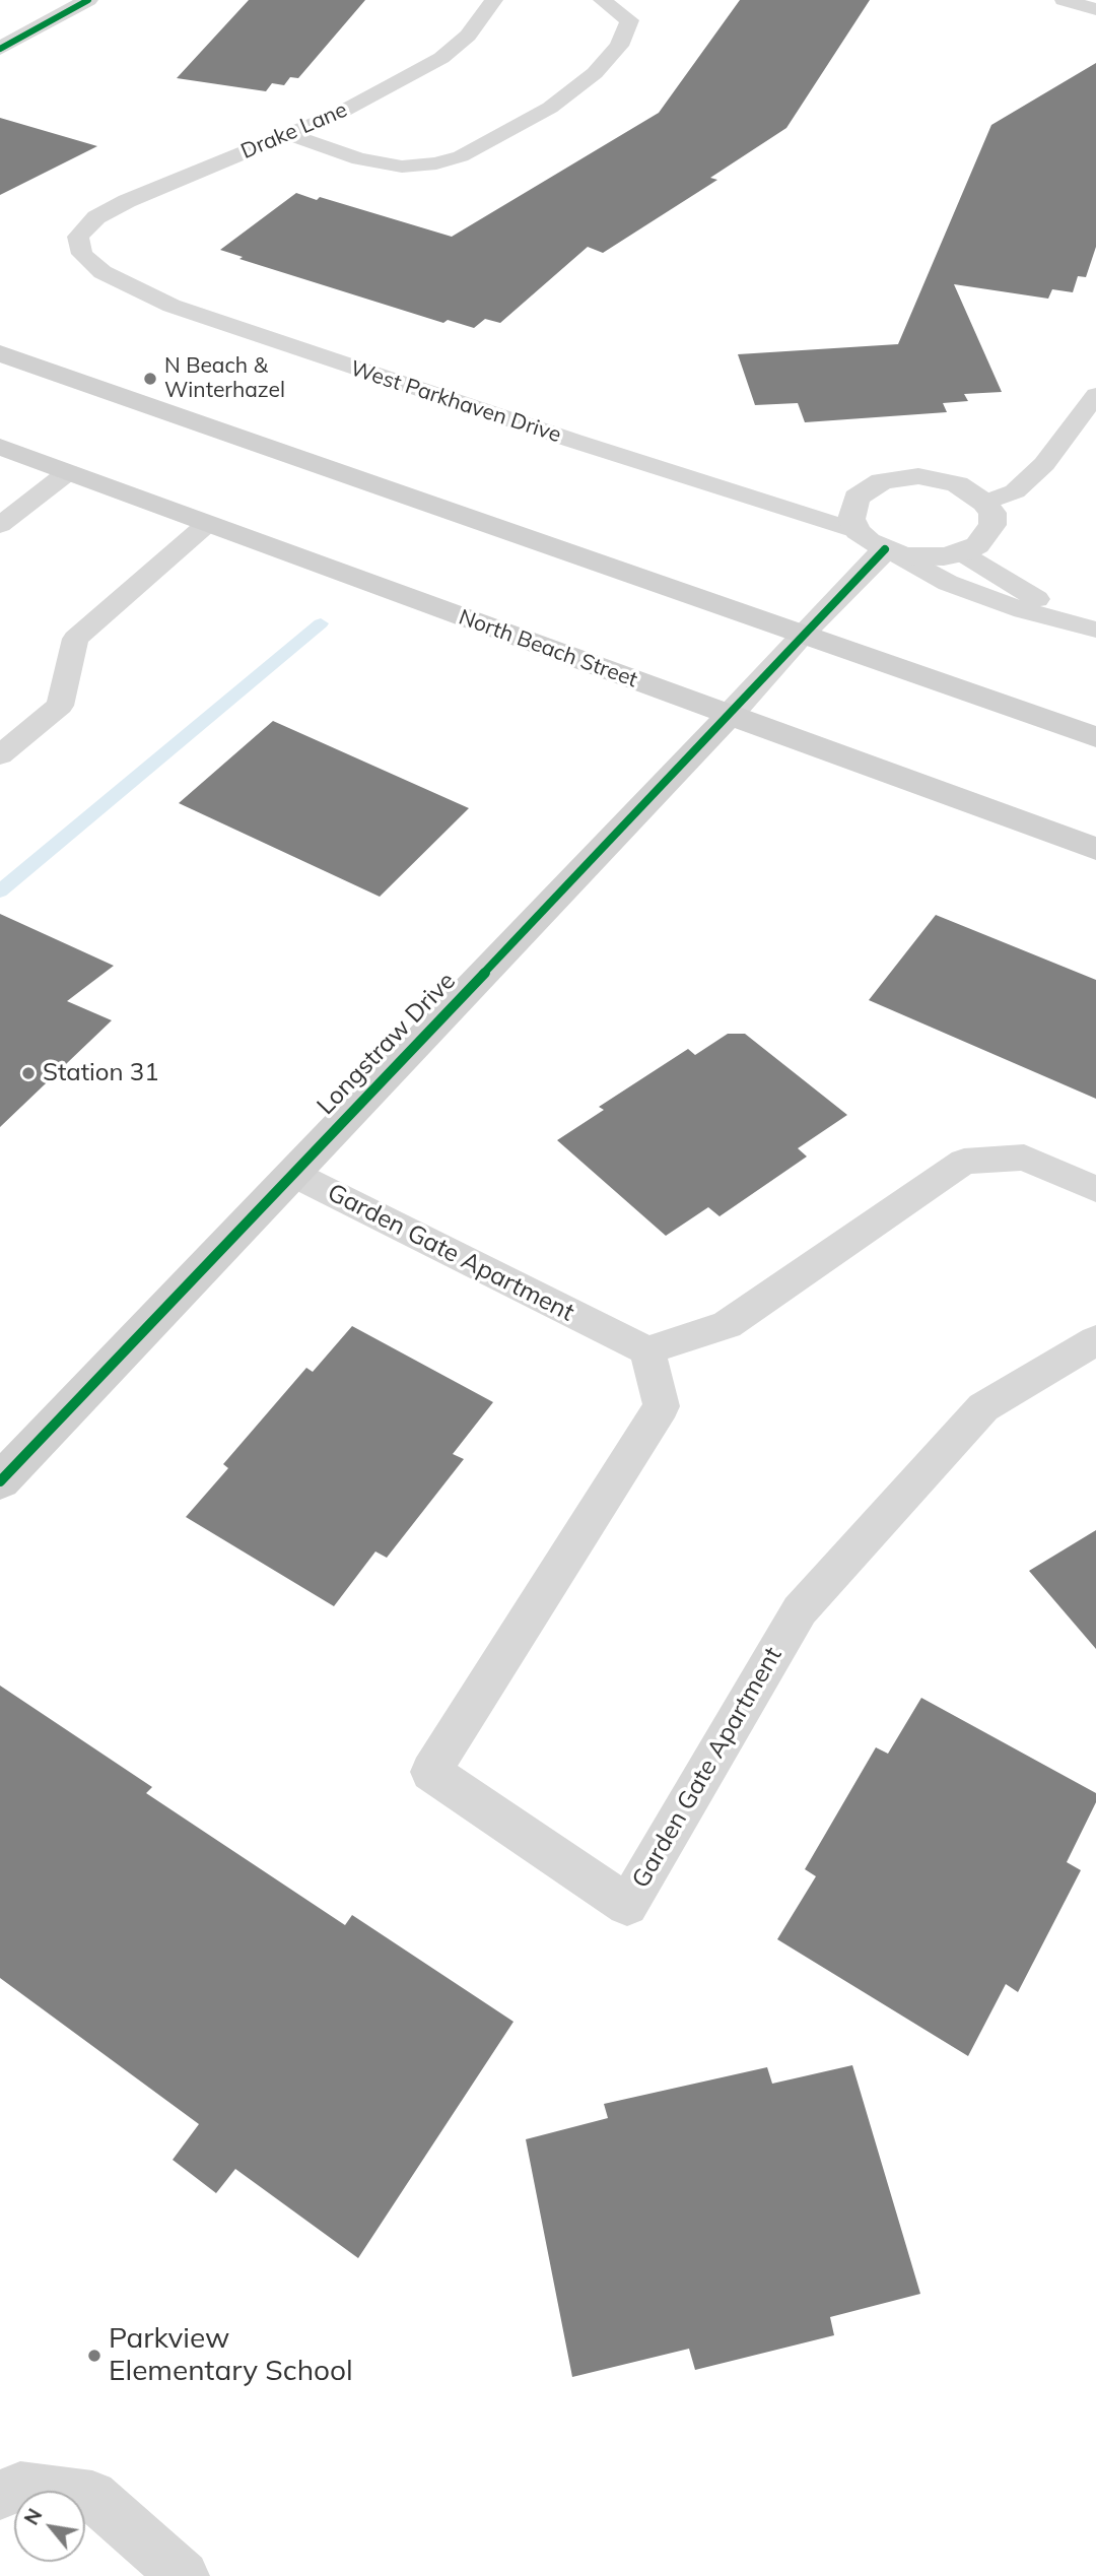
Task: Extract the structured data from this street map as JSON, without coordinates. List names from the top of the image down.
{
  "streets": {
    "main road": ["North Beach Street", "Longstraw Drive"],
    "lane": ["Drake Lane", "West Parkhaven Drive", "Garden Gate Apartment"]
  },
  "crossings": [
    ["Drake Lane", "West Parkhaven Drive"],
    ["West Parkhaven Drive", "Longstraw Drive"],
    ["North Beach Street", "Longstraw Drive"],
    ["Longstraw Drive", "Garden Gate Apartment"]
  ],
  "places": ["N Beach & Winterhazel", "Station 31", "Parkview Elementary School"],
  "north": "top left"
}
